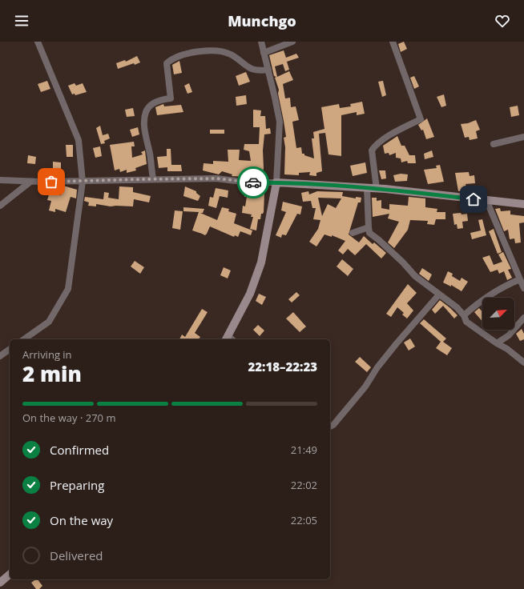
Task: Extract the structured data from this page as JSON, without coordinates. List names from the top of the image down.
{
  "north": "top right",
  "page": {
    "header": "Munchgo",
    "heading": ["2 min", "Arriving in", "22:18–22:23"],
    "bar": "On the way · 270 m",
    "list": [
      ["Confirmed", "21:49"],
      ["Preparing", "22:02"],
      ["On the way", "22:05"],
      "Delivered"
    ]
  }
}
